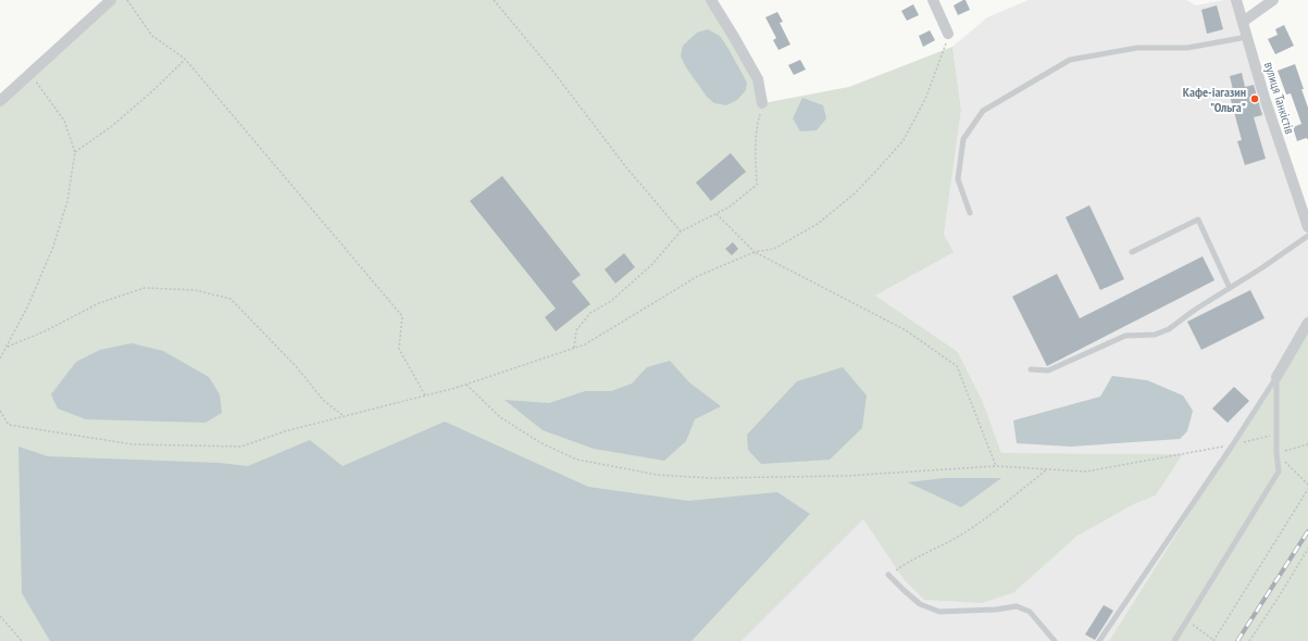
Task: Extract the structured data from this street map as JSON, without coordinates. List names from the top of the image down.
{
  "streets": {
    "street": ["вулиця Танкістів"]
  },
  "places": ["Кафе-іагазин \"Ольга\""]
}
